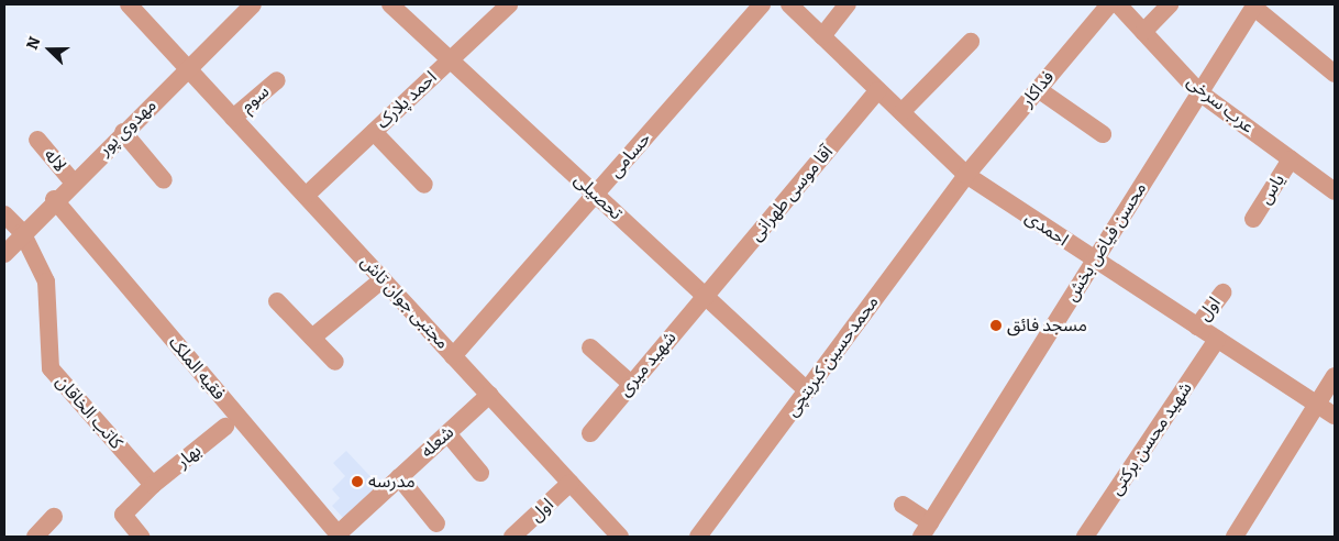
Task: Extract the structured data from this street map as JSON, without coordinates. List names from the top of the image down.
{
  "streets": {
    "street": [
      "فداکار",
      "سوم",
      "احمد پلارک",
      "عرب سرخی",
      "مهدوی پور",
      "حسامی",
      "لاله",
      "یاس",
      "آقا موسی طهرانی",
      "تحصیلی",
      "احمدی",
      "محسن فیاض بخش",
      "مجتبی جوان تاش",
      "اول",
      "محمدحسین کبریتچی",
      "شهید میری",
      "فقیه الملک",
      "کاتب الخاقان",
      "شهید محسن برکتی",
      "شعله",
      "بهار"
    ]
  },
  "crossings": [
    ["فداکار", "احمدی"],
    ["فداکار", "محمدحسین کبریتچی"],
    ["سوم", "مجتبی جوان تاش"],
    ["احمد پلارک", "تحصیلی"],
    ["احمد پلارک", "مجتبی جوان تاش"],
    ["عرب سرخی", "یاس"],
    ["عرب سرخی", "محسن فیاض بخش"],
    ["مهدوی پور", "لاله"],
    ["مهدوی پور", "مجتبی جوان تاش"],
    ["مهدوی پور", "فقیه الملک"],
    ["مهدوی پور", "کاتب الخاقان"],
    ["حسامی", "تحصیلی"],
    ["حسامی", "مجتبی جوان تاش"],
    ["آقا موسی طهرانی", "تحصیلی"],
    ["آقا موسی طهرانی", "احمدی"],
    ["آقا موسی طهرانی", "شهید میری"],
    ["تحصیلی", "محمدحسین کبریتچی"],
    ["تحصیلی", "شهید میری"],
    ["احمدی", "محسن فیاض بخش"],
    ["احمدی", "اول"],
    ["احمدی", "محمدحسین کبریتچی"],
    ["احمدی", "شهید محسن برکتی"],
    ["مجتبی جوان تاش", "اول"],
    ["مجتبی جوان تاش", "شعله"],
    ["فقیه الملک", "شعله"],
    ["کاتب الخاقان", "بهار"]
  ],
  "places": ["مسجد فائق", "مدرسه"],
  "north": "left"
}
